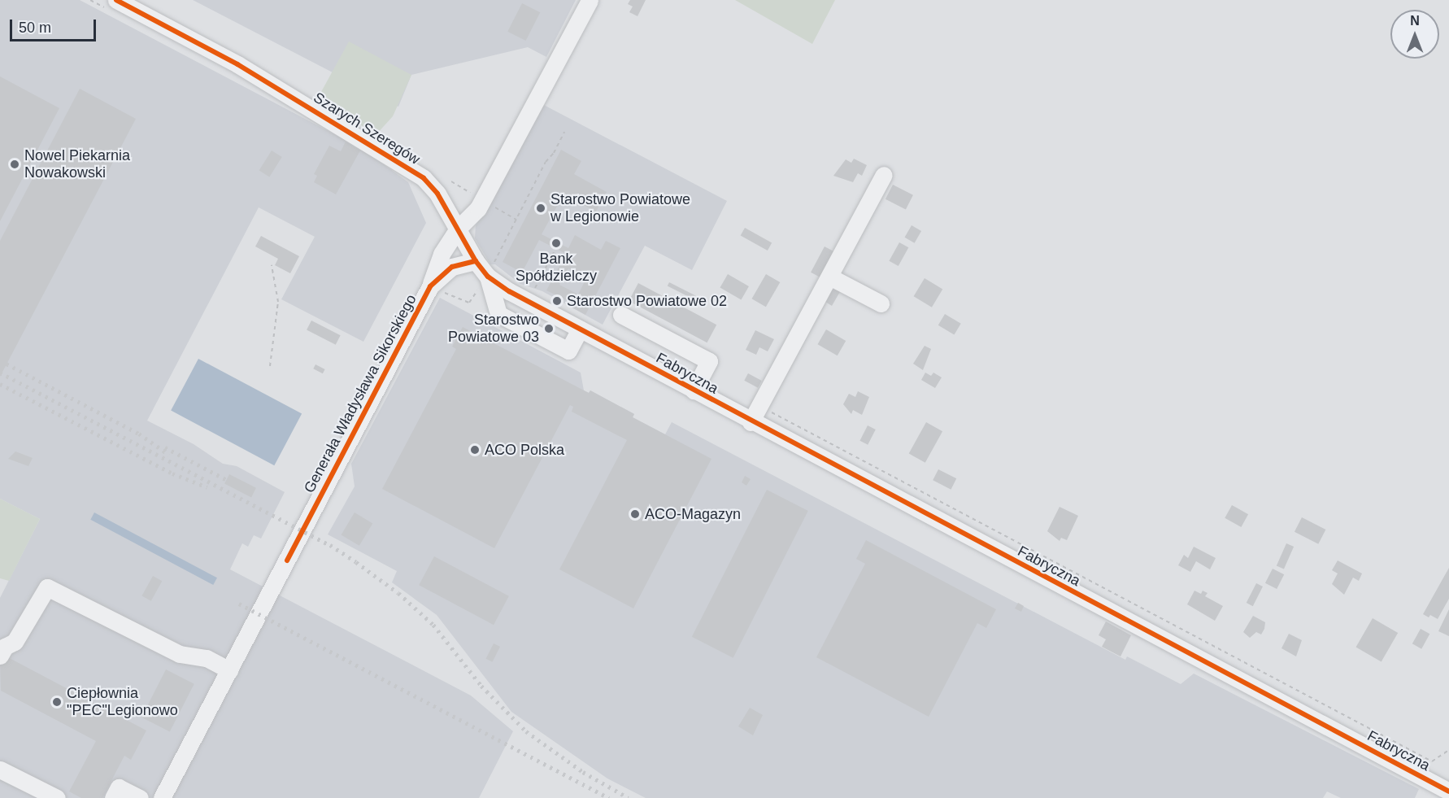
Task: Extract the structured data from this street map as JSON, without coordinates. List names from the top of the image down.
{
  "streets": {
    "street": ["Szarych Szeregów", "Fabryczna", "Generała Władysława Sikorskiego"]
  },
  "crossings": [
    ["Szarych Szeregów", "Fabryczna"],
    ["Szarych Szeregów", "Generała Władysława Sikorskiego"]
  ],
  "places": [
    "Nowel Piekarnia Nowakowski",
    "Starostwo Powiatowe w Legionowie",
    "Bank Spółdzielczy",
    "Starostwo Powiatowe 02",
    "Starostwo Powiatowe 03",
    "ACO Polska",
    "ACO-Magazyn",
    "Ciepłownia \"PEC\"Legionowo"
  ],
  "scale_bar": "50 m",
  "north": "top"
}
